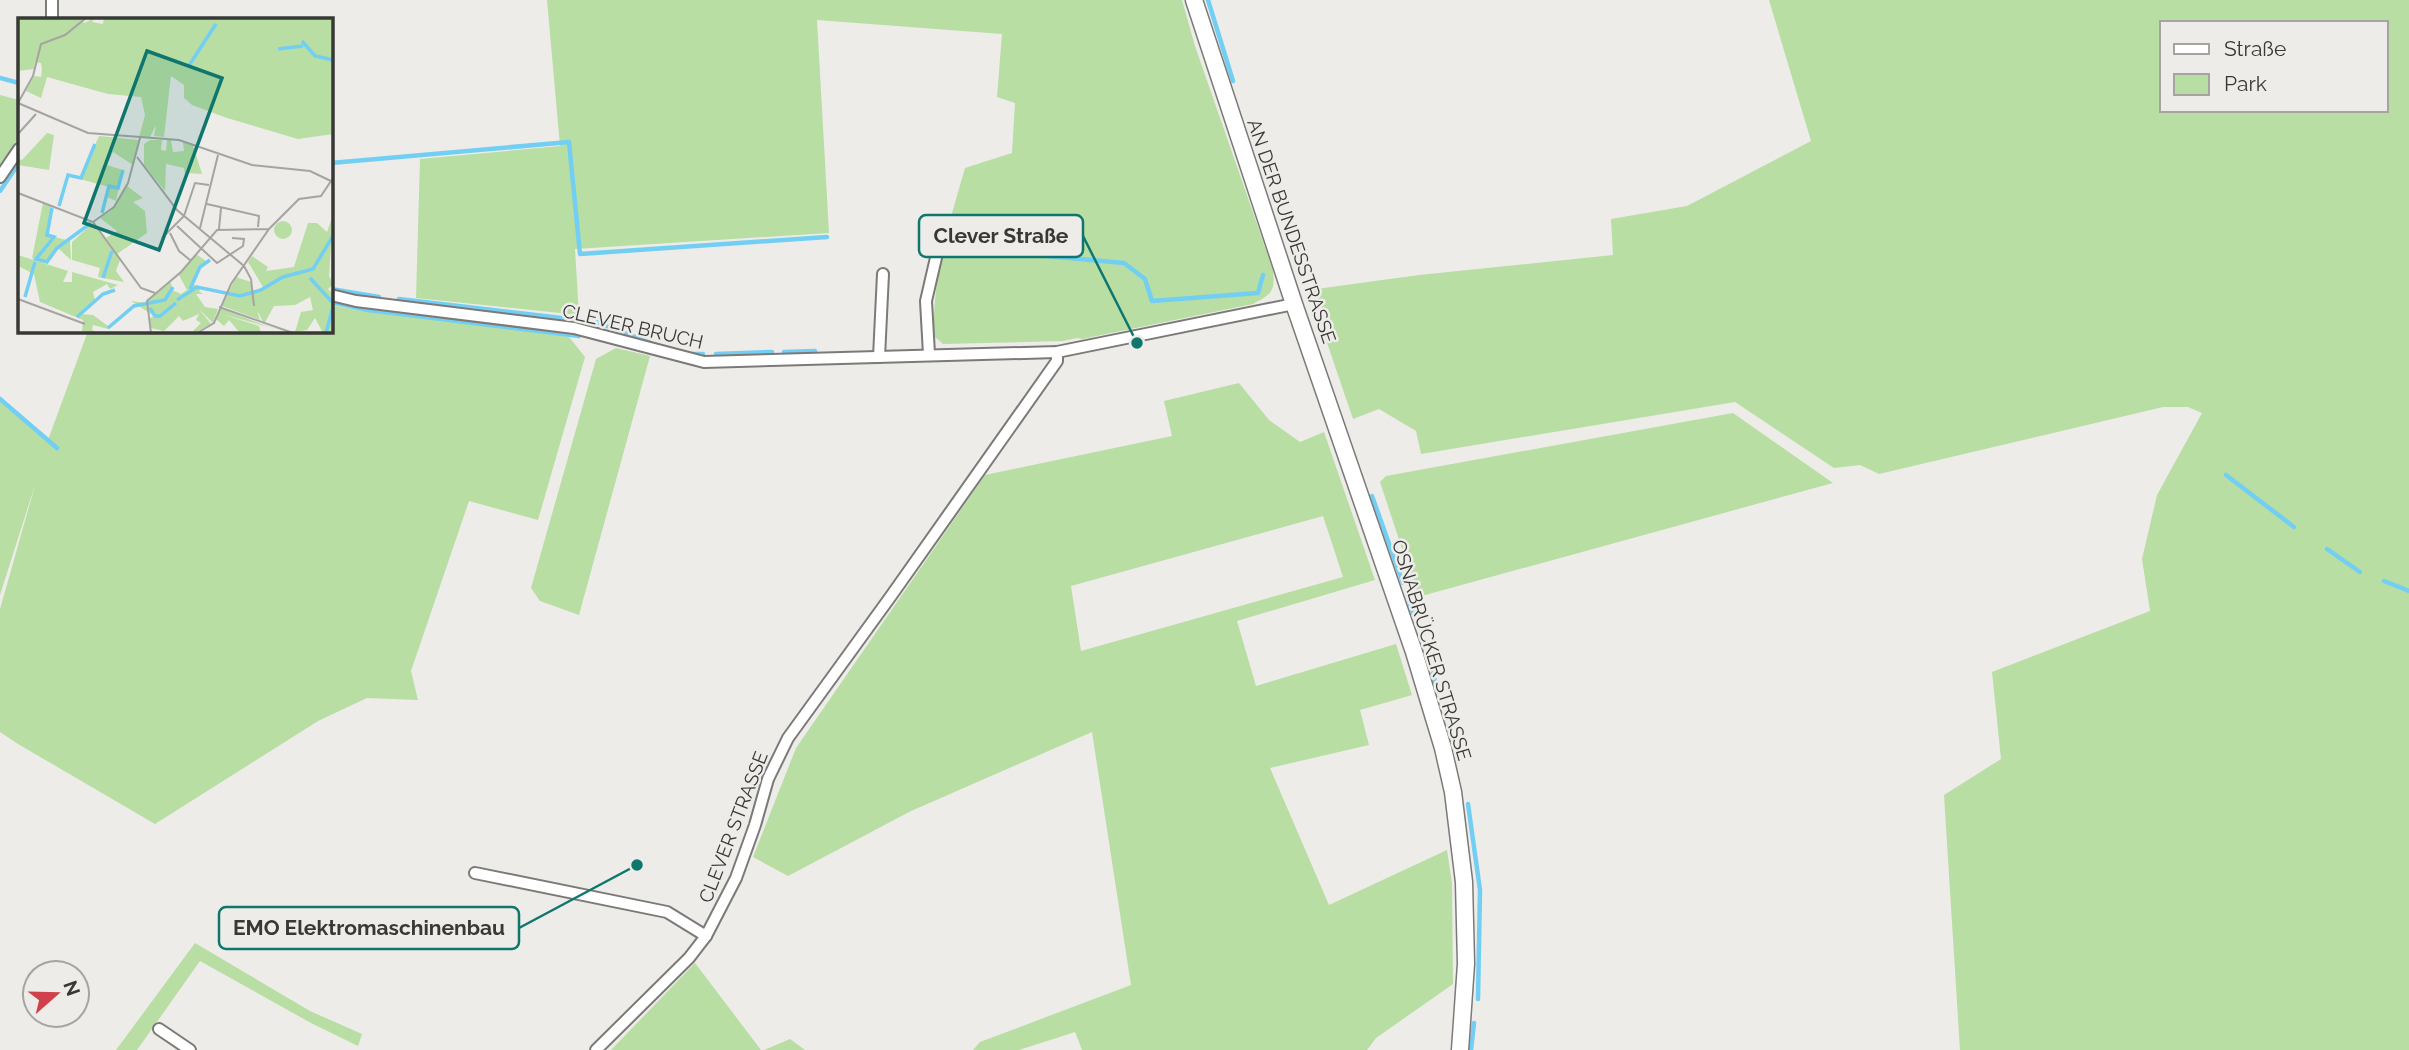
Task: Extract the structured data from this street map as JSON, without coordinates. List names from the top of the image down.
{
  "streets": {
    "main road": ["AN DER BUNDESSTRASSE", "OSNABRÜCKER STRASSE"],
    "street": ["CLEVER BRUCH", "CLEVER STRASSE"]
  },
  "crossings": [
    ["AN DER BUNDESSTRASSE", "OSNABRÜCKER STRASSE"],
    ["CLEVER BRUCH", "CLEVER STRASSE"]
  ],
  "places": ["Clever Straße", "EMO Elektromaschinenbau"],
  "legend": ["Straße", "Park"],
  "north": "right"
}
